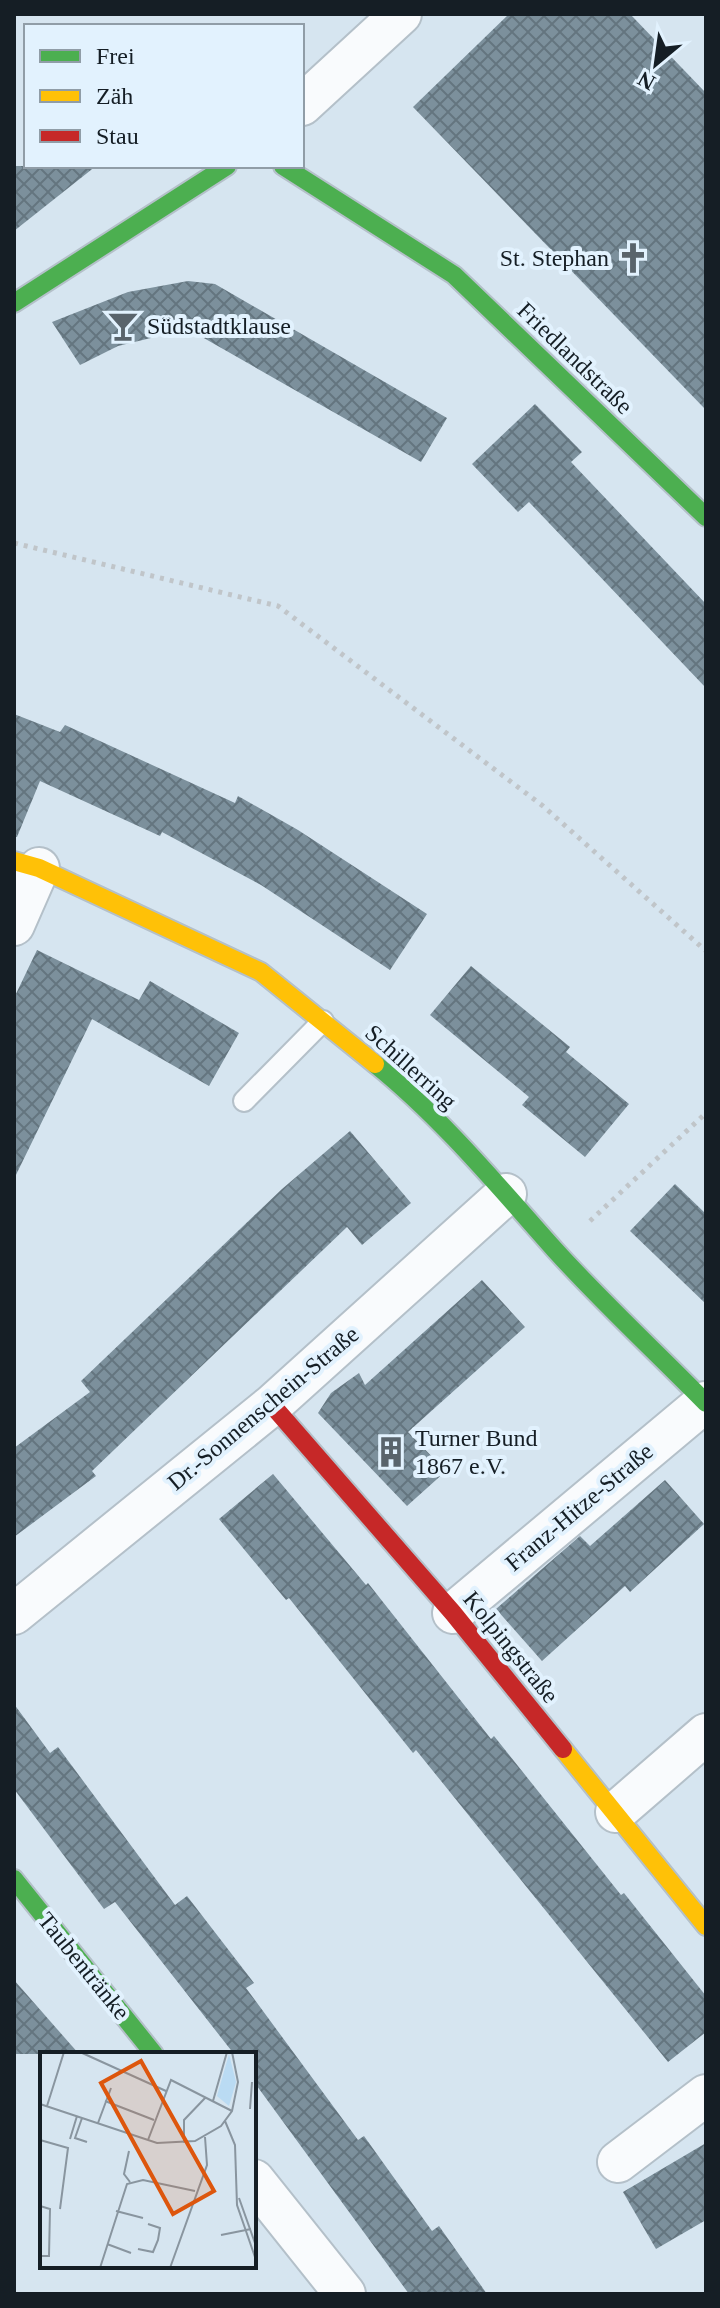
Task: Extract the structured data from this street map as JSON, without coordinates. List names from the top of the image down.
{
  "streets": {
    "street": [
      "Friedlandstraße",
      "Schillerring",
      "Dr.-Sonnenschein-Straße",
      "Franz-Hitze-Straße",
      "Kolpingstraße",
      "Taubentränke"
    ]
  },
  "crossings": [
    ["Schillerring", "Dr.-Sonnenschein-Straße"],
    ["Schillerring", "Franz-Hitze-Straße"],
    ["Dr.-Sonnenschein-Straße", "Kolpingstraße"],
    ["Franz-Hitze-Straße", "Kolpingstraße"]
  ],
  "places": {
    "church": ["St. Stephan"],
    "bar": ["Südstadtklause"],
    "building": ["Turner Bund 1867 e.V."]
  },
  "legend": ["Frei", "Zäh", "Stau"],
  "north": "bottom left"
}
